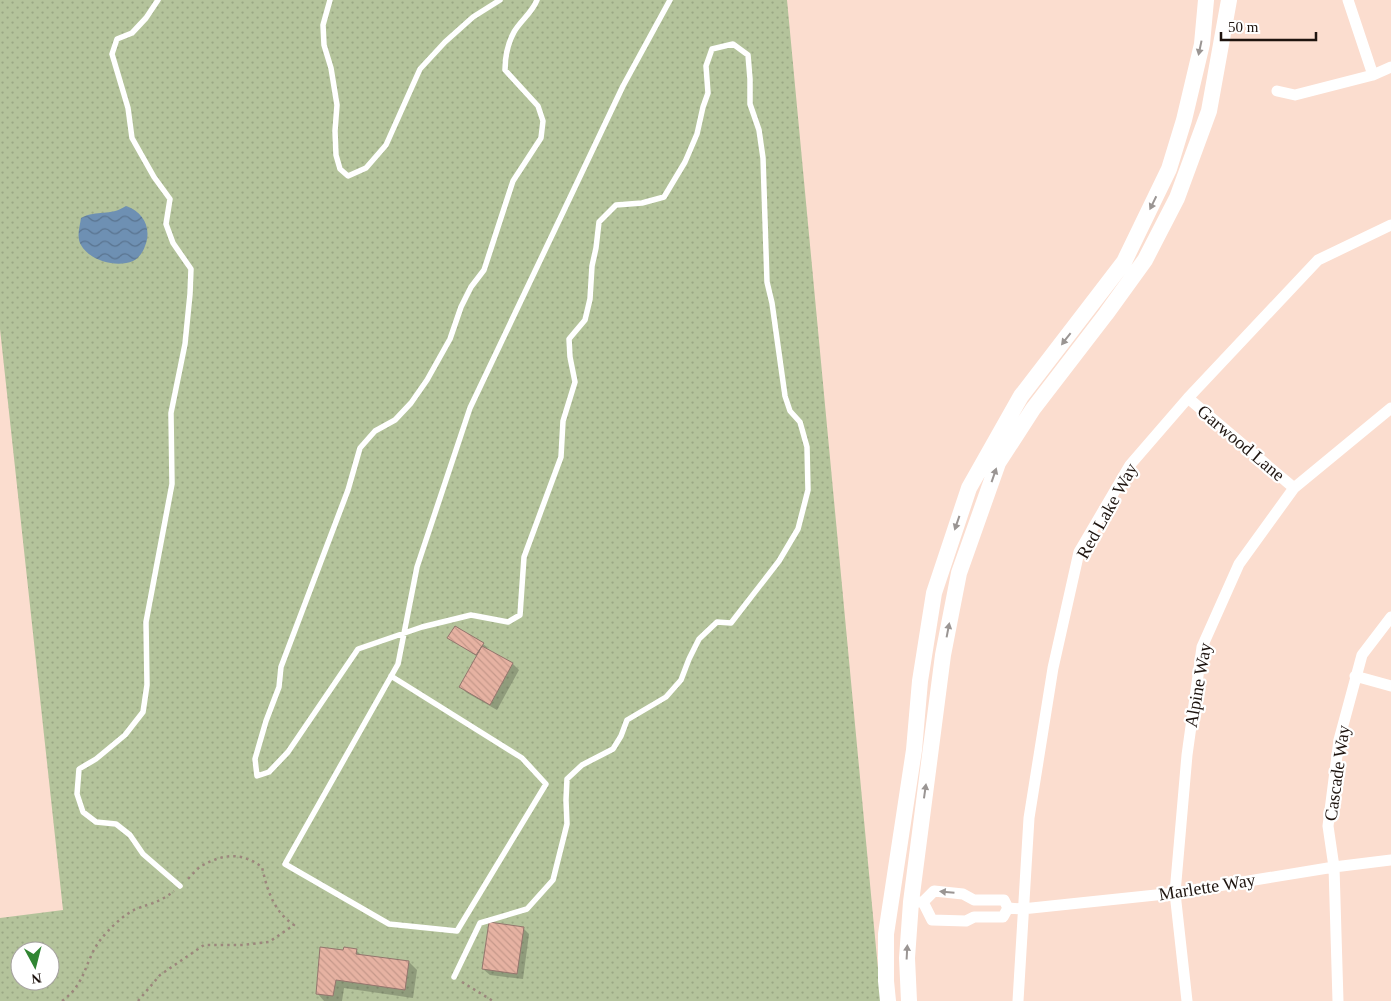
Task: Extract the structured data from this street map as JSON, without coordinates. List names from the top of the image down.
{
  "streets": {
    "street": [
      "Garwood Lane",
      "Red Lake Way",
      "Alpine Way",
      "Cascade Way",
      "Marlette Way"
    ]
  },
  "crossings": [
    ["Garwood Lane", "Red Lake Way"],
    ["Garwood Lane", "Alpine Way"],
    ["Red Lake Way", "Marlette Way"],
    ["Alpine Way", "Marlette Way"],
    ["Cascade Way", "Marlette Way"]
  ],
  "scale_bar": "50 m",
  "north": "bottom"
}
